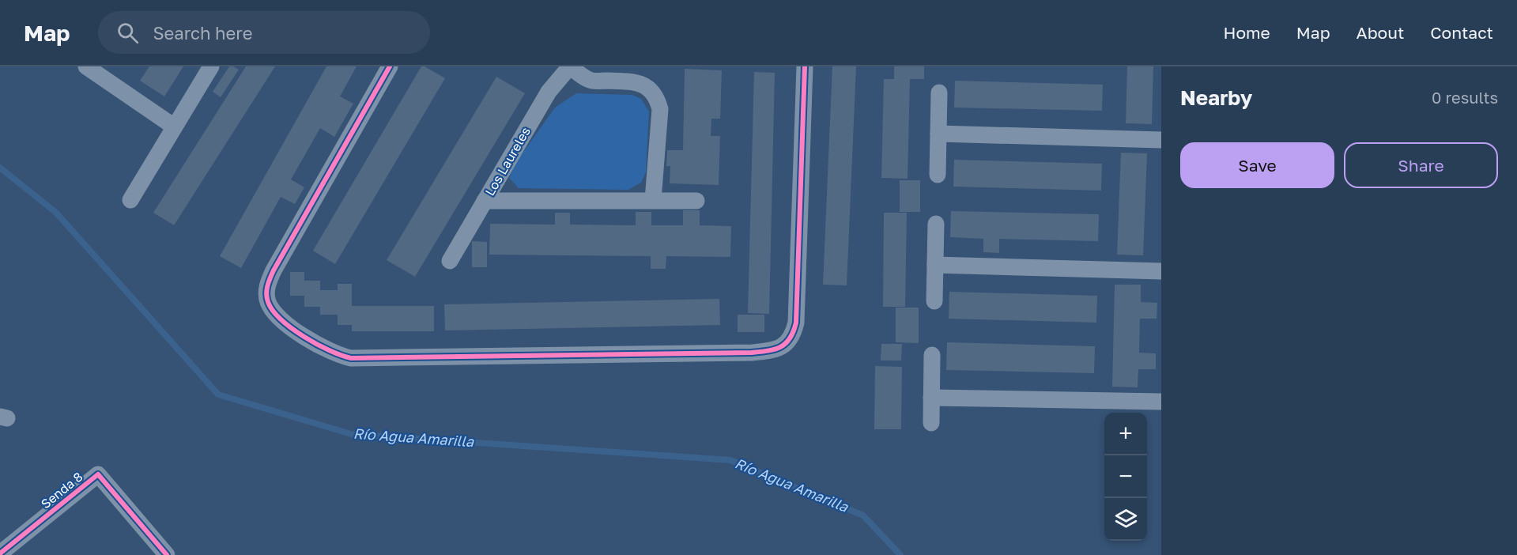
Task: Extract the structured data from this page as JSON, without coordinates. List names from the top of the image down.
{
  "streets": {
    "street": ["Los Laureles", "Senda 8"]
  },
  "water": ["Río Agua Amarilla"],
  "page": {
    "header": "Map",
    "search": "Search here",
    "nav": [
      "Home",
      "Map",
      "About",
      "Contact"
    ],
    "heading": ["Nearby", "0 results"],
    "buttons": ["Save", "Share"],
    "map_buttons": ["+", "−"]
  }
}
